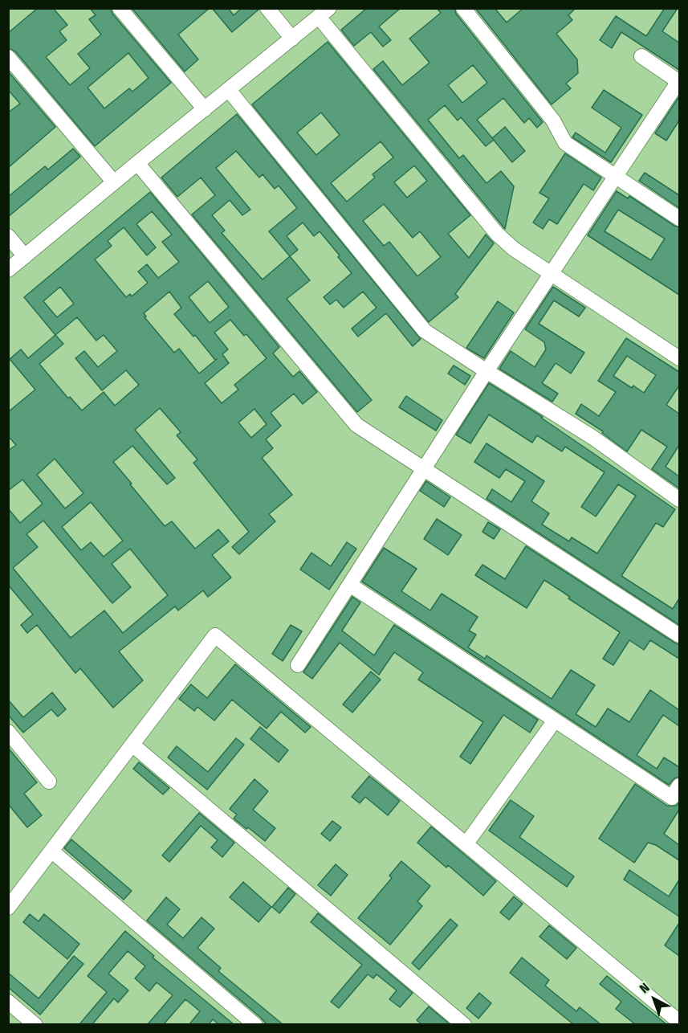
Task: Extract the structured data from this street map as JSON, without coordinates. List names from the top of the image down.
{
  "north": "top left"
}
